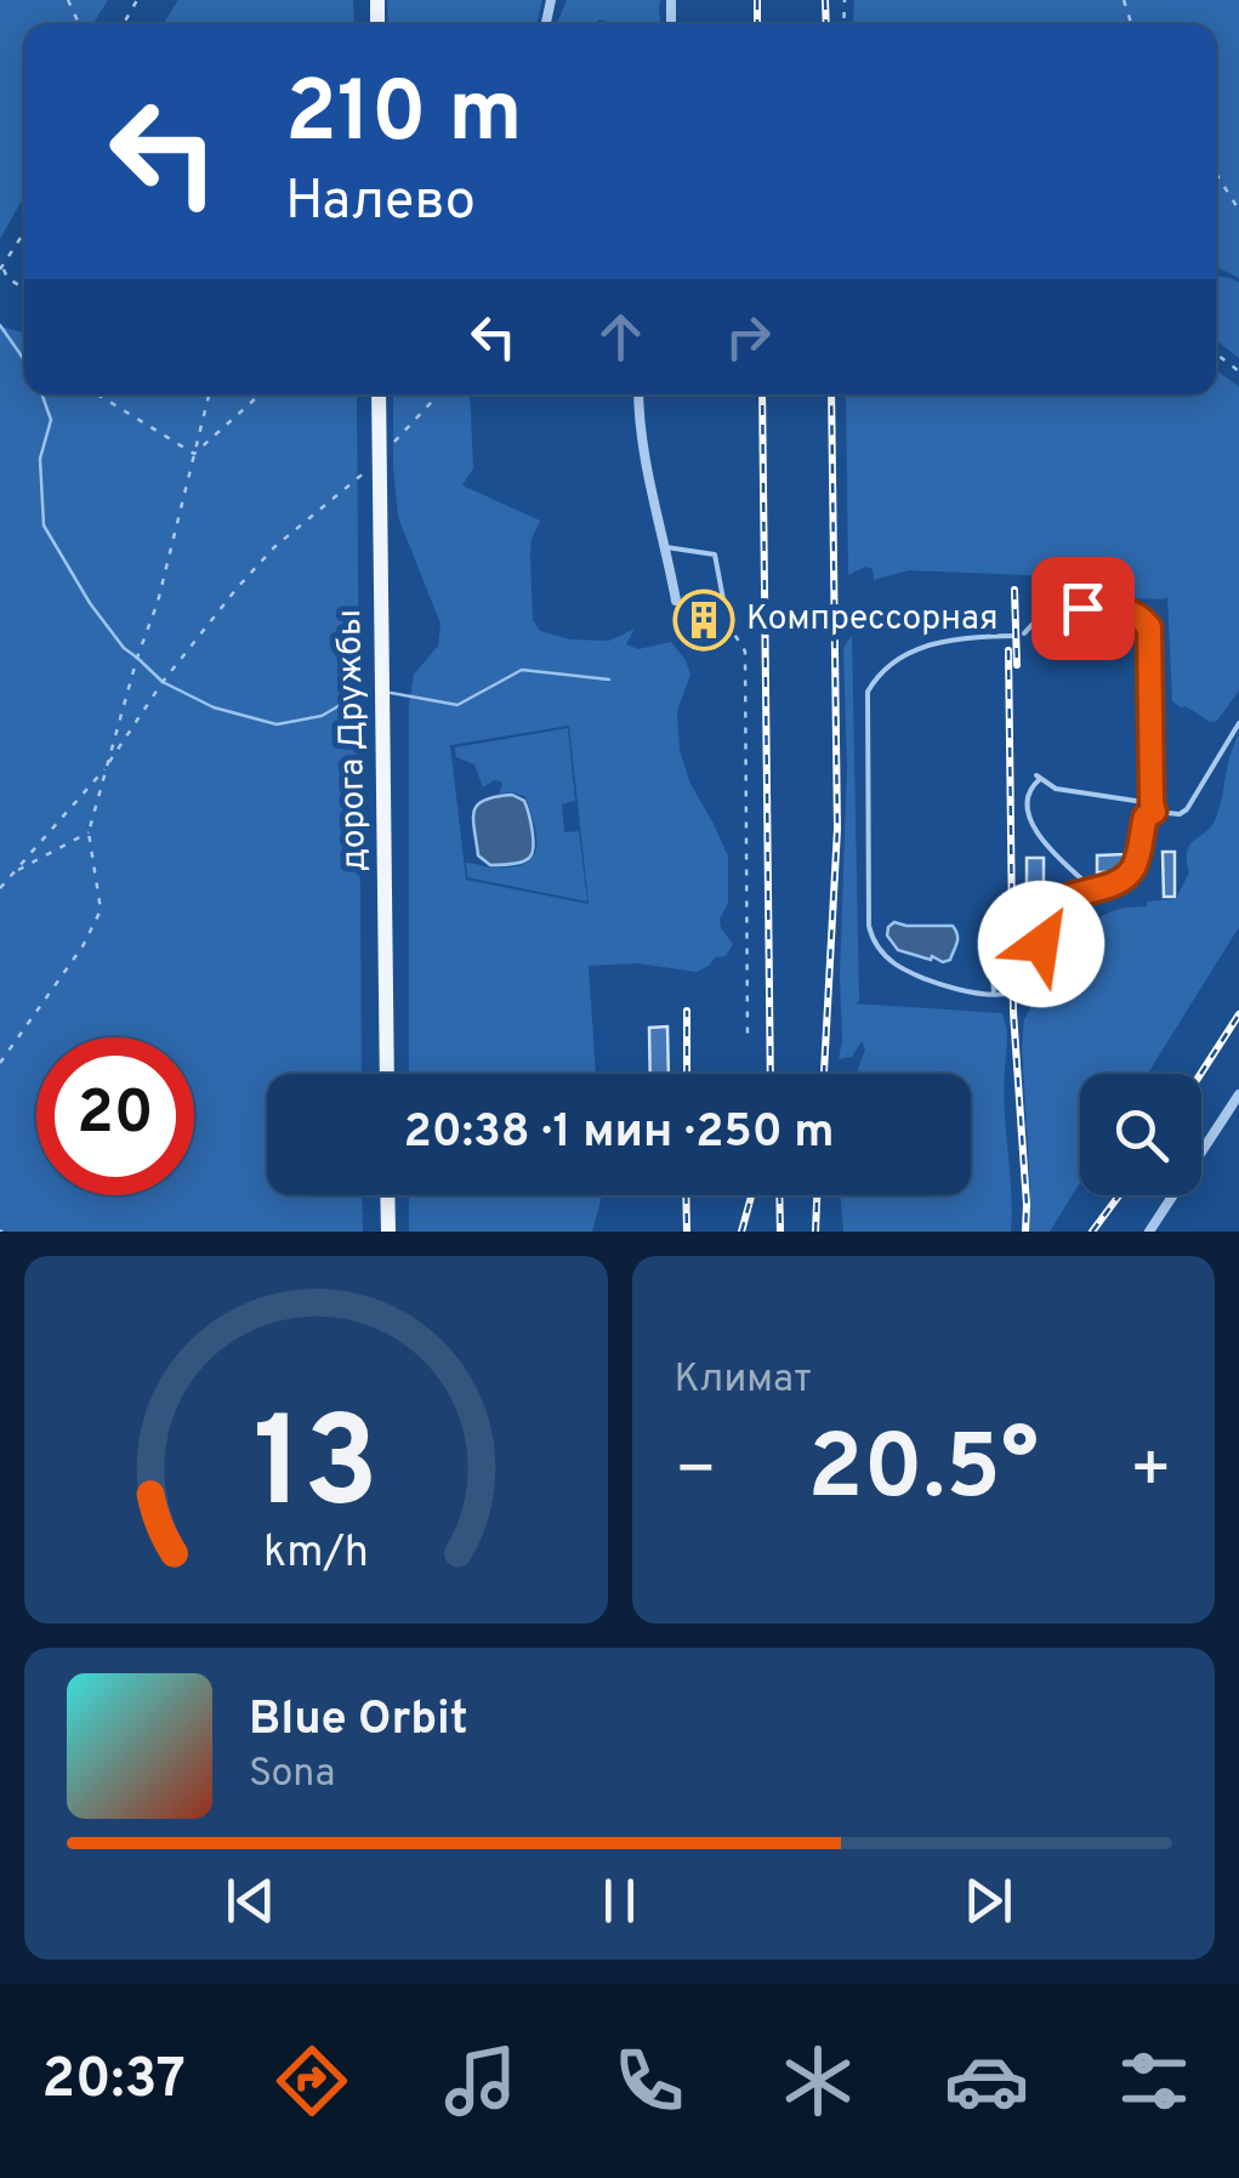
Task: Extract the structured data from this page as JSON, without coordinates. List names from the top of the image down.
{
  "streets": {
    "main road": ["дорога Дружбы"]
  },
  "places": {
    "building": ["Компрессорная"]
  },
  "page": {
    "turn": ["210 m", "Налево"],
    "limit": "20",
    "trip": "20:38 · 1 мин · 250 m",
    "tile": "Климат",
    "heat": ["−", "20.5°", "+"],
    "song": ["Blue Orbit", "Sona"],
    "tabs": "20:37",
    "gauge": ["13", "km/h"]
  }
}
